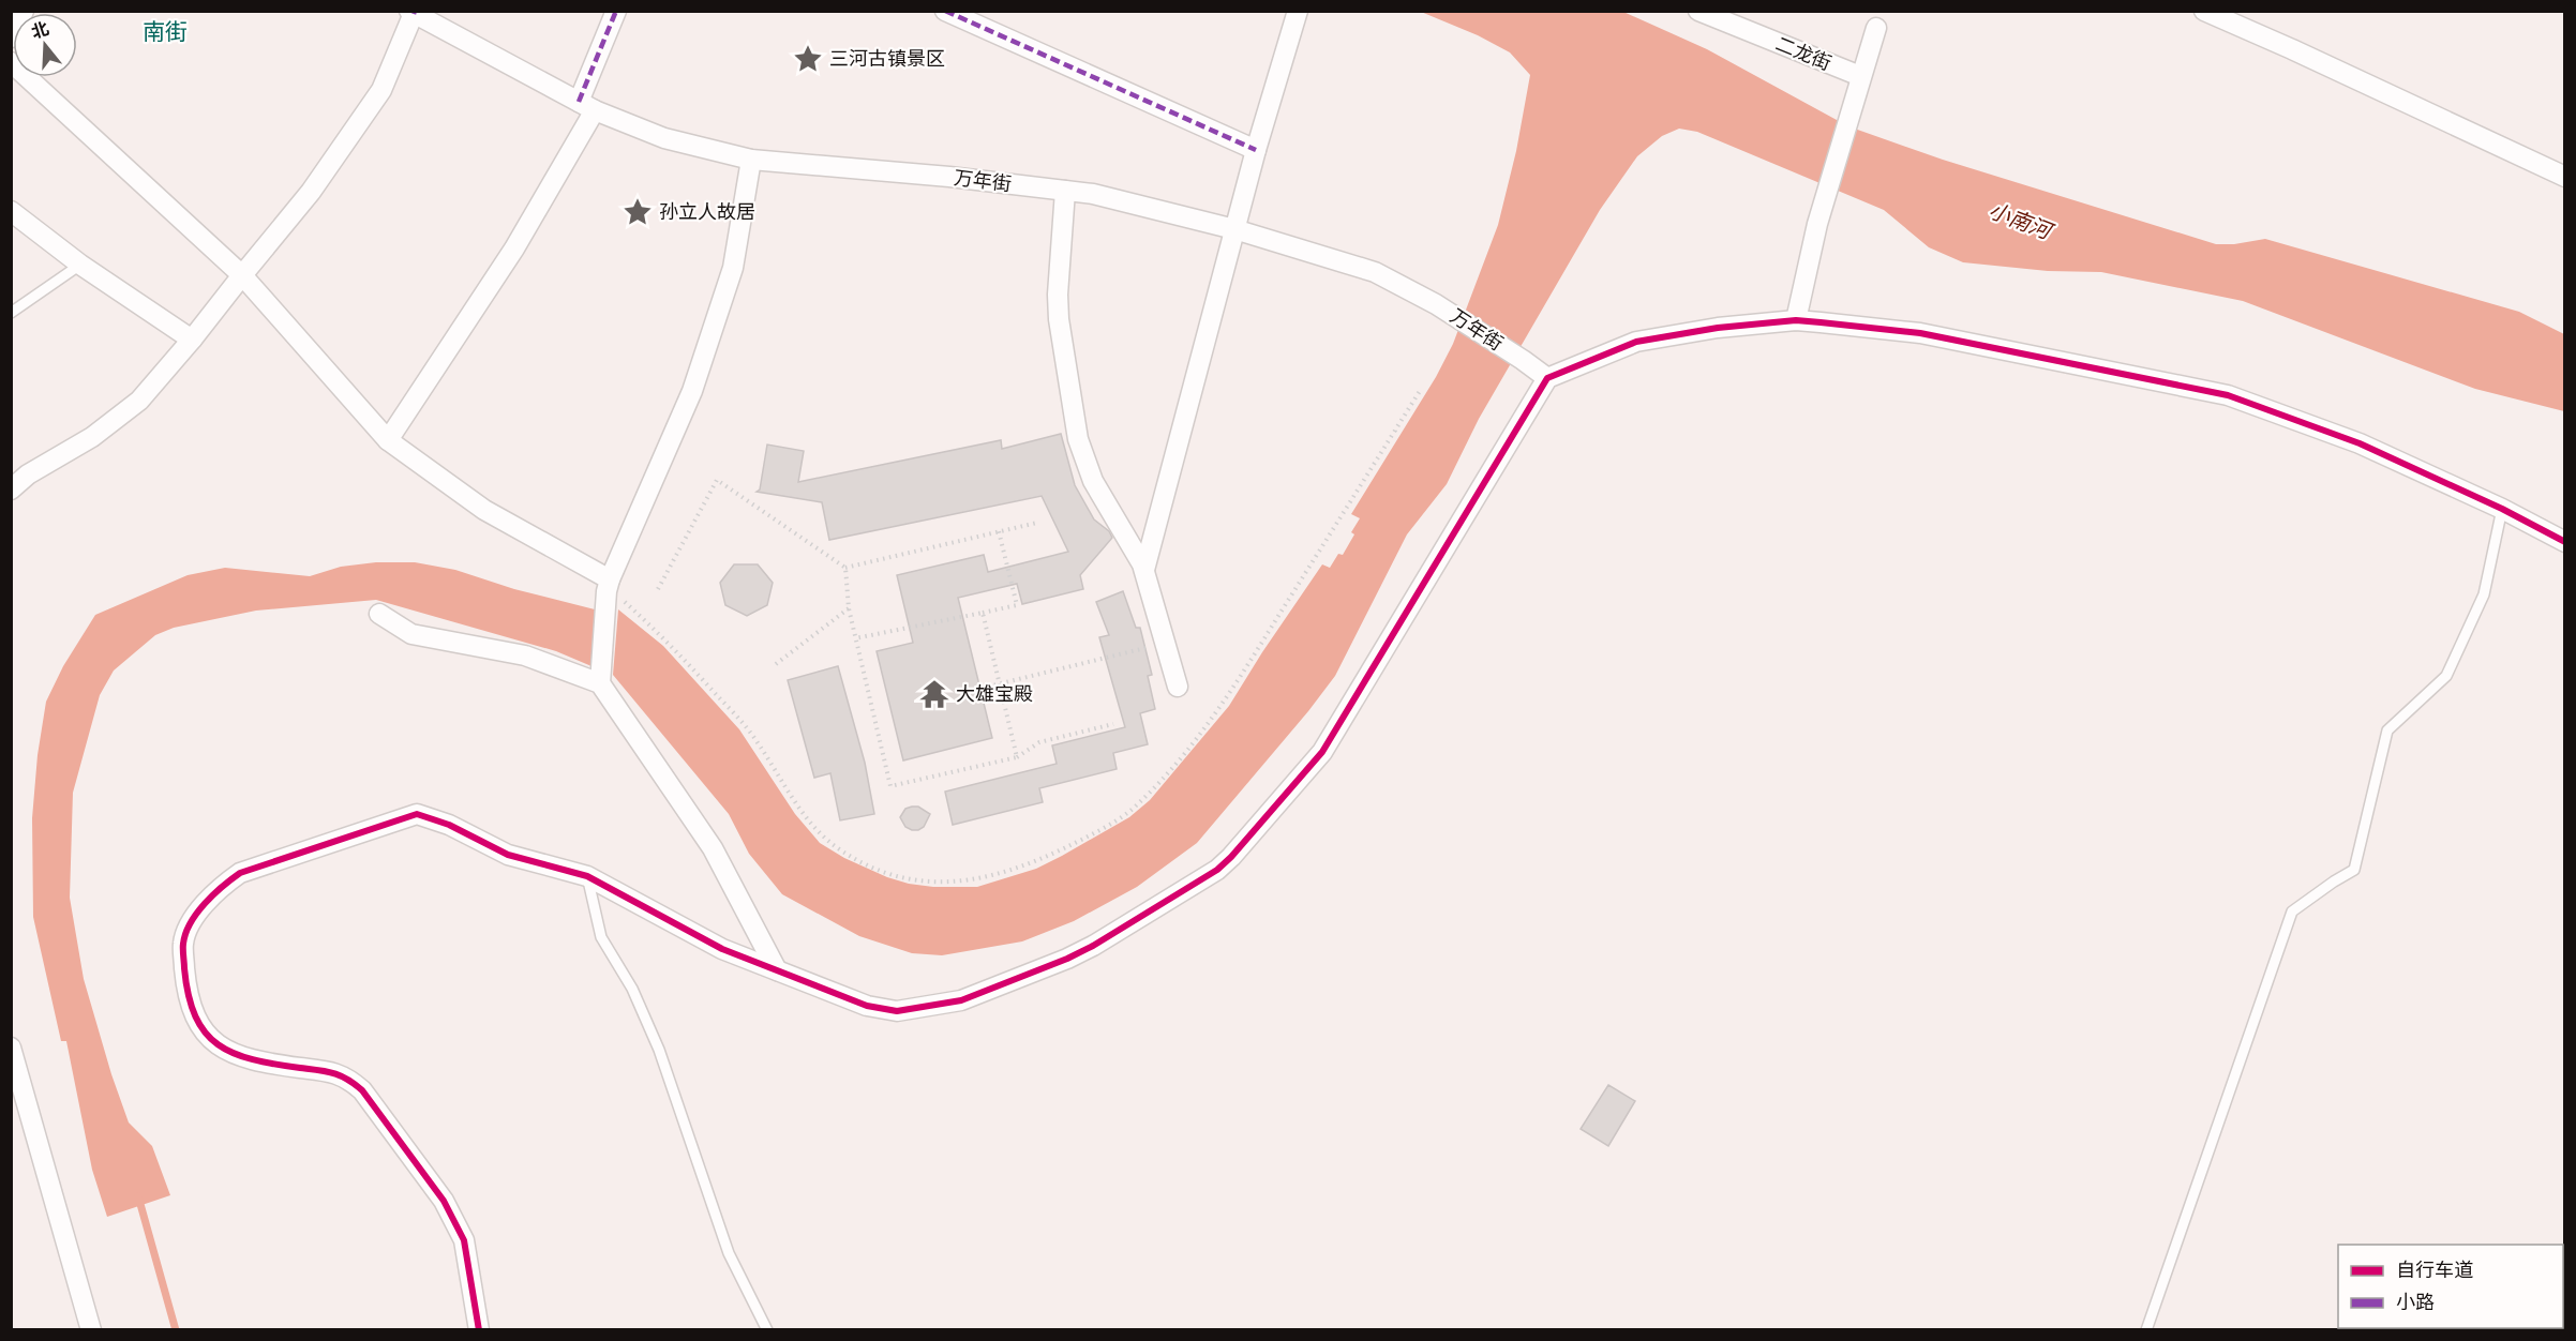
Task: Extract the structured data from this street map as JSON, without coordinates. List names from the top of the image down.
{
  "streets": {
    "street": ["二龙街", "万年街"]
  },
  "districts": ["南街"],
  "water": ["小南河"],
  "places": {
    "place": ["三河古镇景区", "孙立人故居"],
    "temple": ["大雄宝殿"]
  },
  "legend": ["自行车道", "小路"],
  "north": "top"
}
